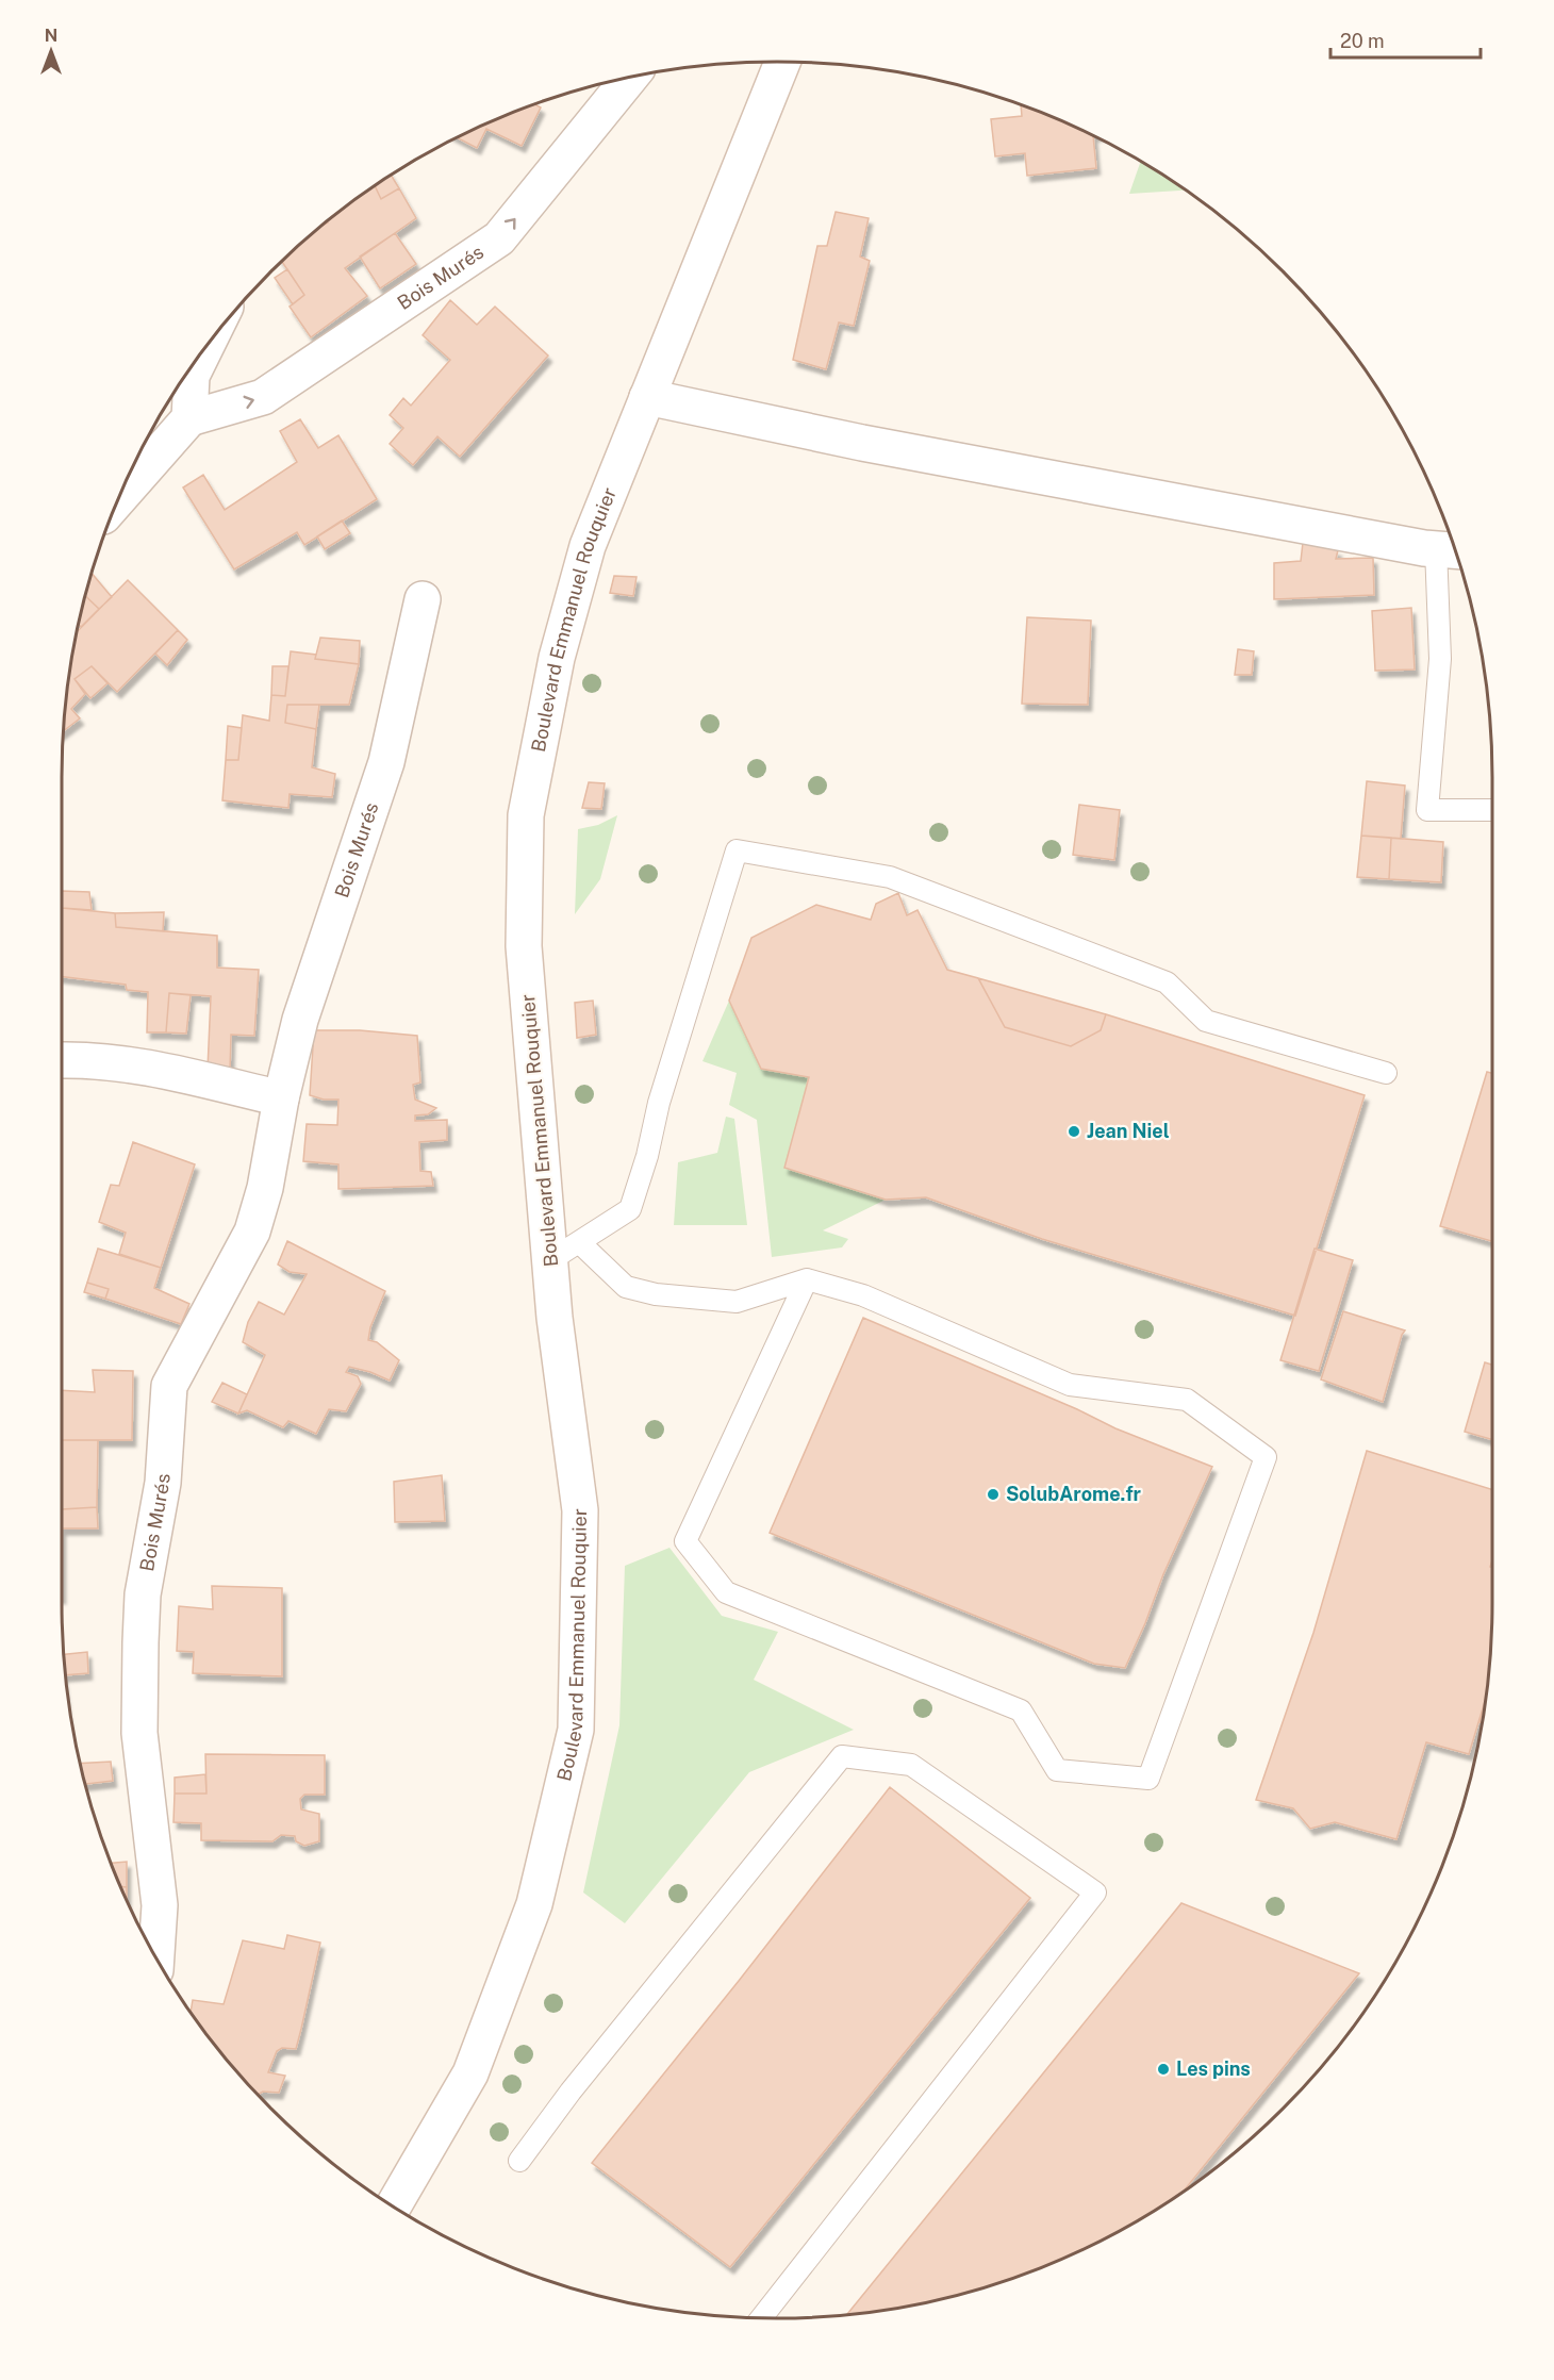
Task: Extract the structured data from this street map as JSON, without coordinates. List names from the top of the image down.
{
  "streets": {
    "street": ["Bois Murés", "Boulevard Emmanuel Rouquier"]
  },
  "places": ["Jean Niel", "SolubArome.fr", "Les pins"],
  "scale_bar": "20 m",
  "north": "top"
}
